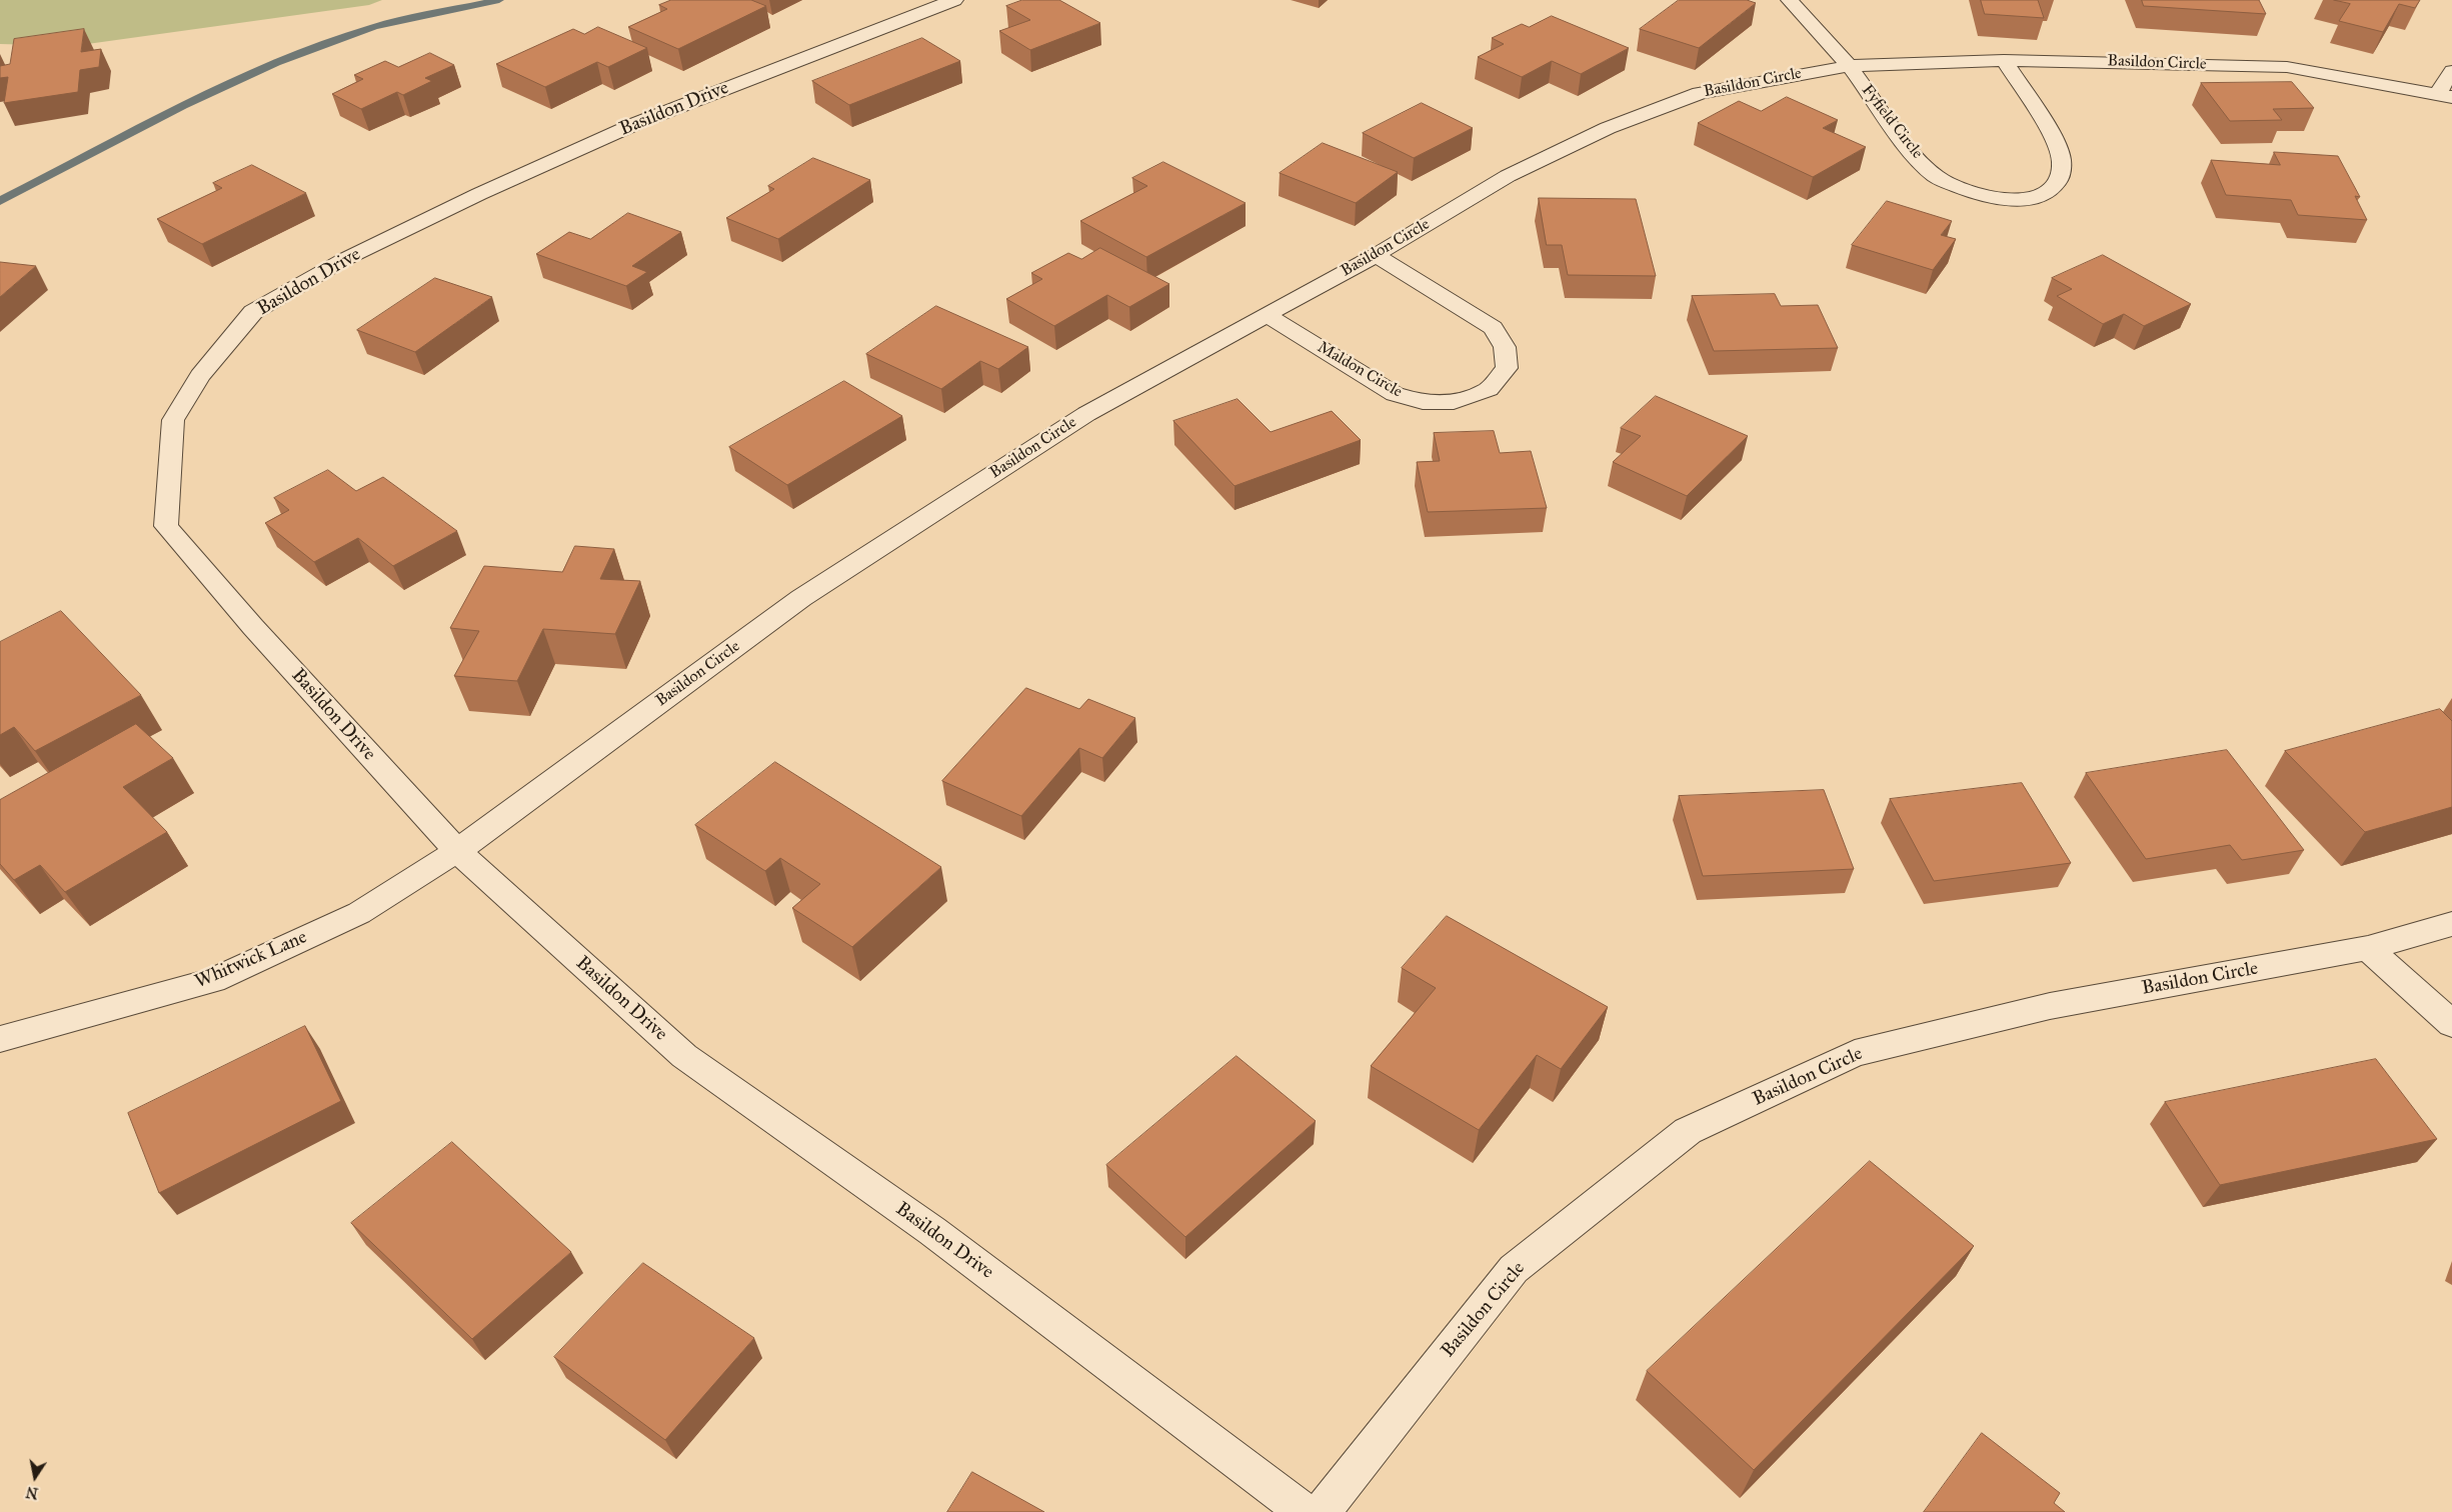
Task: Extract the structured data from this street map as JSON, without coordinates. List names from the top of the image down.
{
  "streets": {
    "street": [
      "Basildon Circle",
      "Basildon Drive",
      "Fyfield Circle",
      "Maldon Circle",
      "Whitwick Lane"
    ]
  },
  "crossings": [
    ["Basildon Circle", "Basildon Drive"],
    ["Basildon Circle", "Fyfield Circle"],
    ["Basildon Circle", "Maldon Circle"],
    ["Basildon Circle", "Whitwick Lane"],
    ["Basildon Drive", "Whitwick Lane"]
  ],
  "north": "bottom"
}
